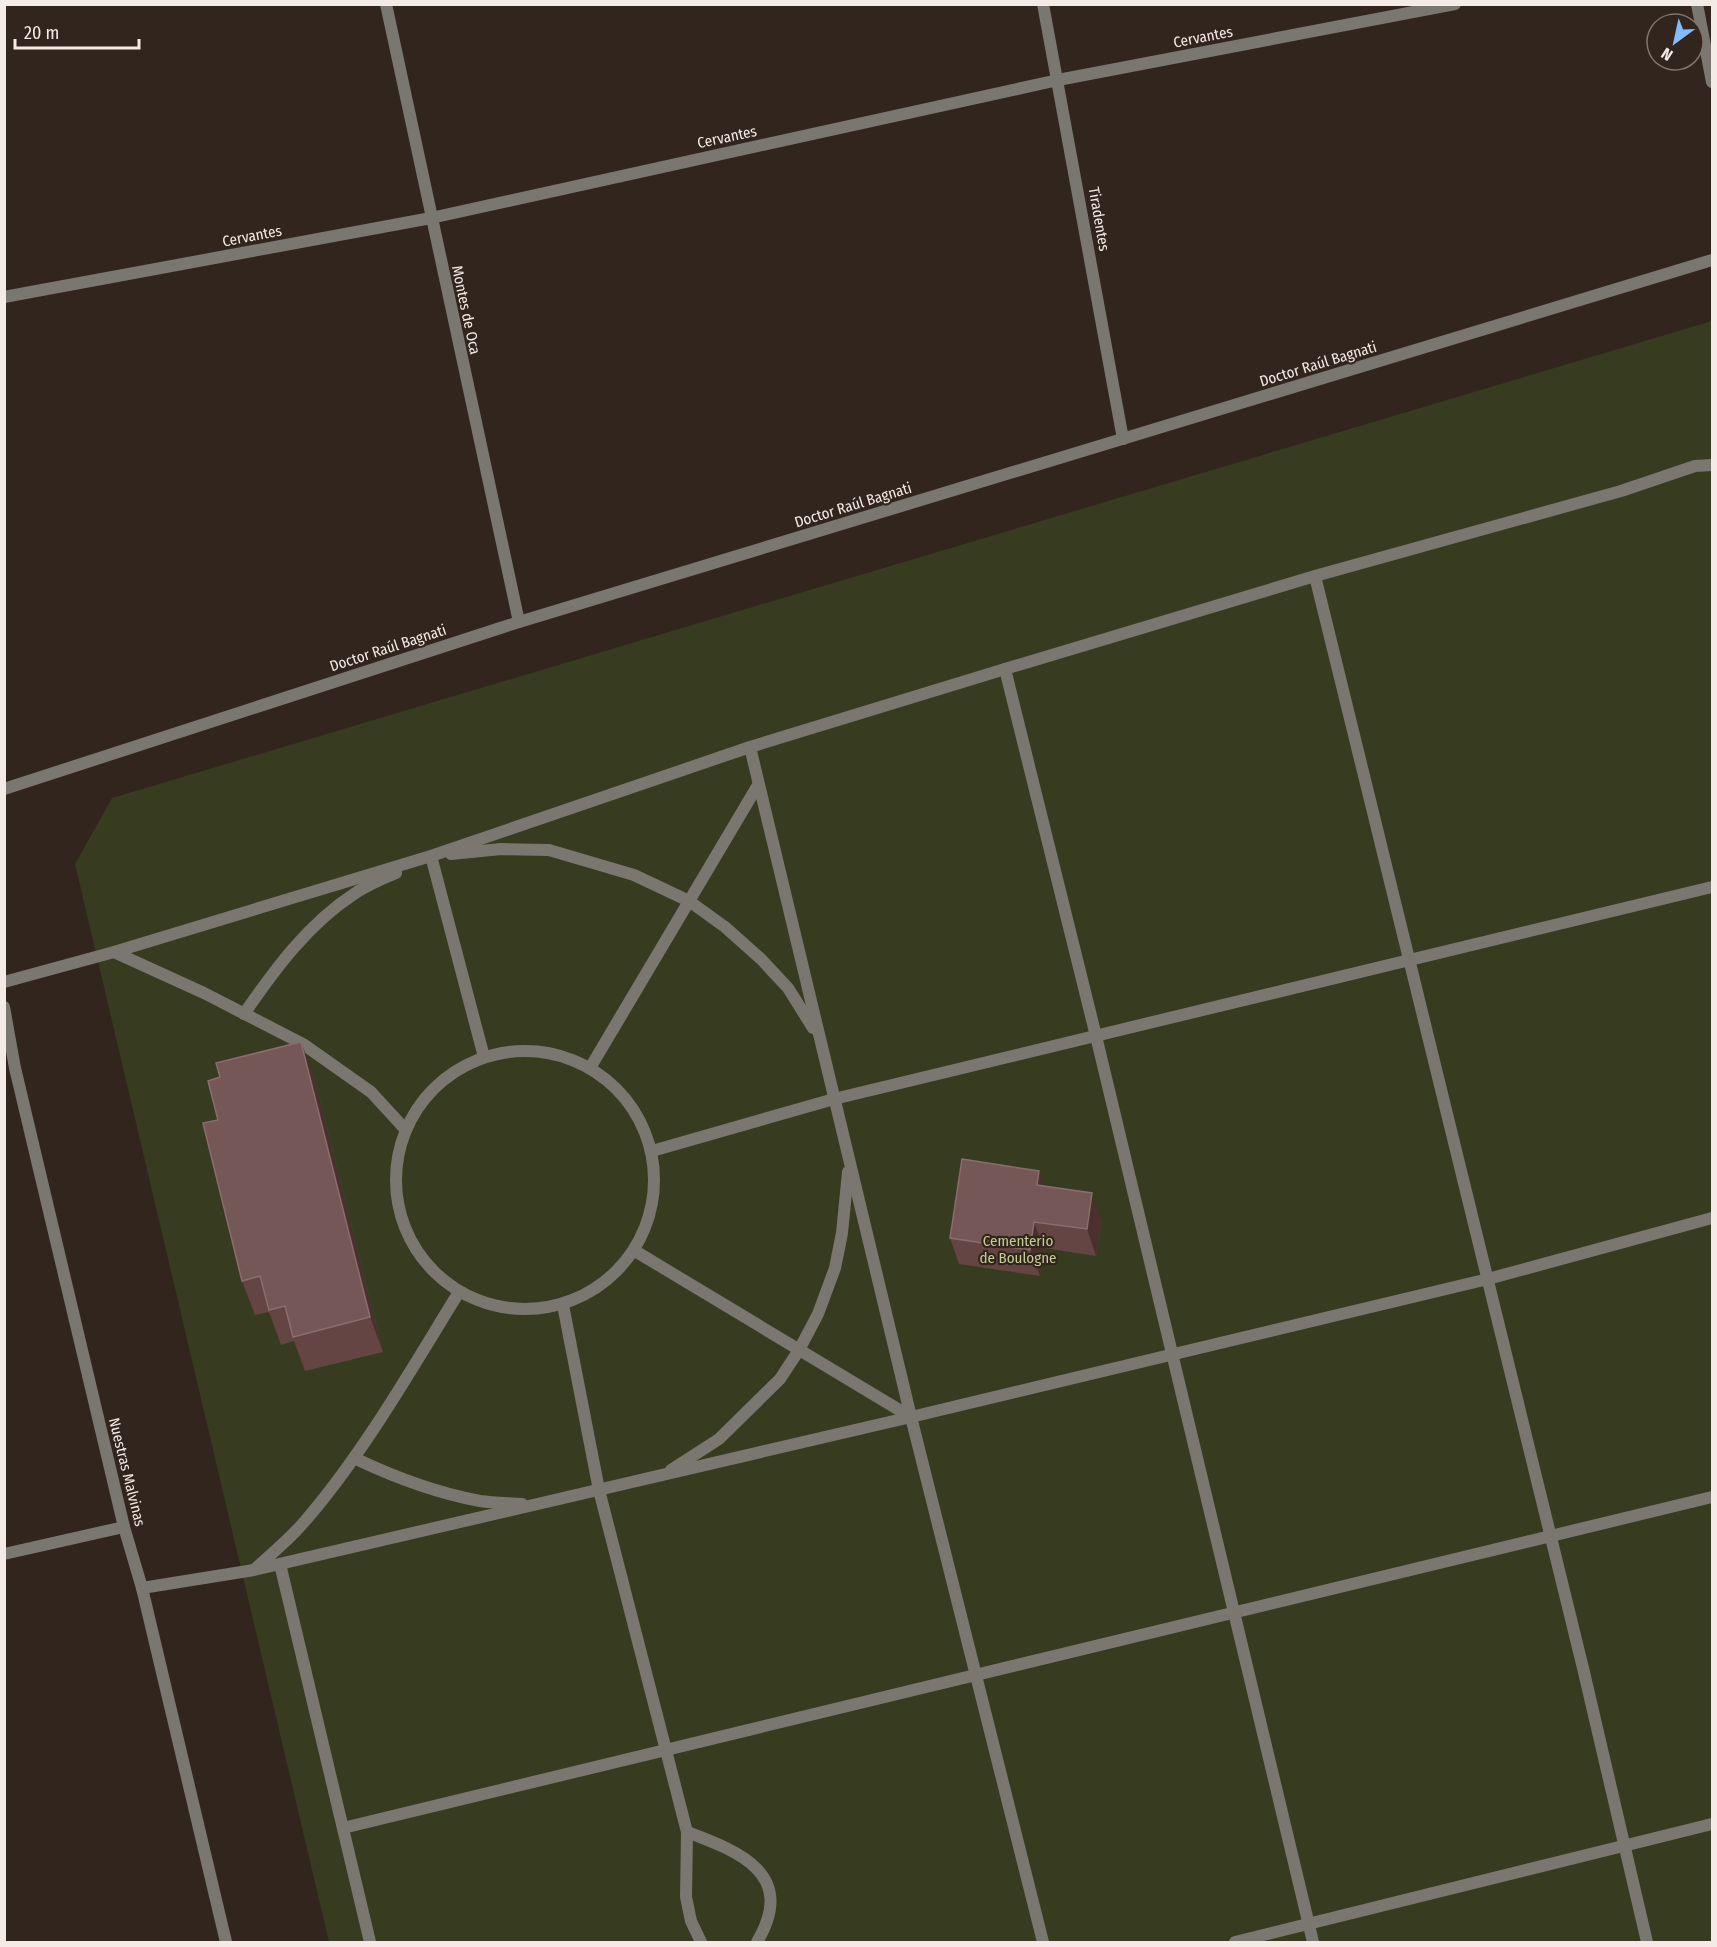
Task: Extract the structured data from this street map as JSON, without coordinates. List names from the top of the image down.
{
  "streets": {
    "street": [
      "Cervantes",
      "Tiradentes",
      "Montes de Oca",
      "Doctor Raúl Bagnati",
      "Nuestras Malvinas"
    ]
  },
  "crossings": [
    ["Cervantes", "Tiradentes"],
    ["Cervantes", "Montes de Oca"],
    ["Tiradentes", "Doctor Raúl Bagnati"],
    ["Montes de Oca", "Doctor Raúl Bagnati"]
  ],
  "parks": ["Cementerio de Boulogne"],
  "scale_bar": "20 m",
  "north": "bottom left"
}
